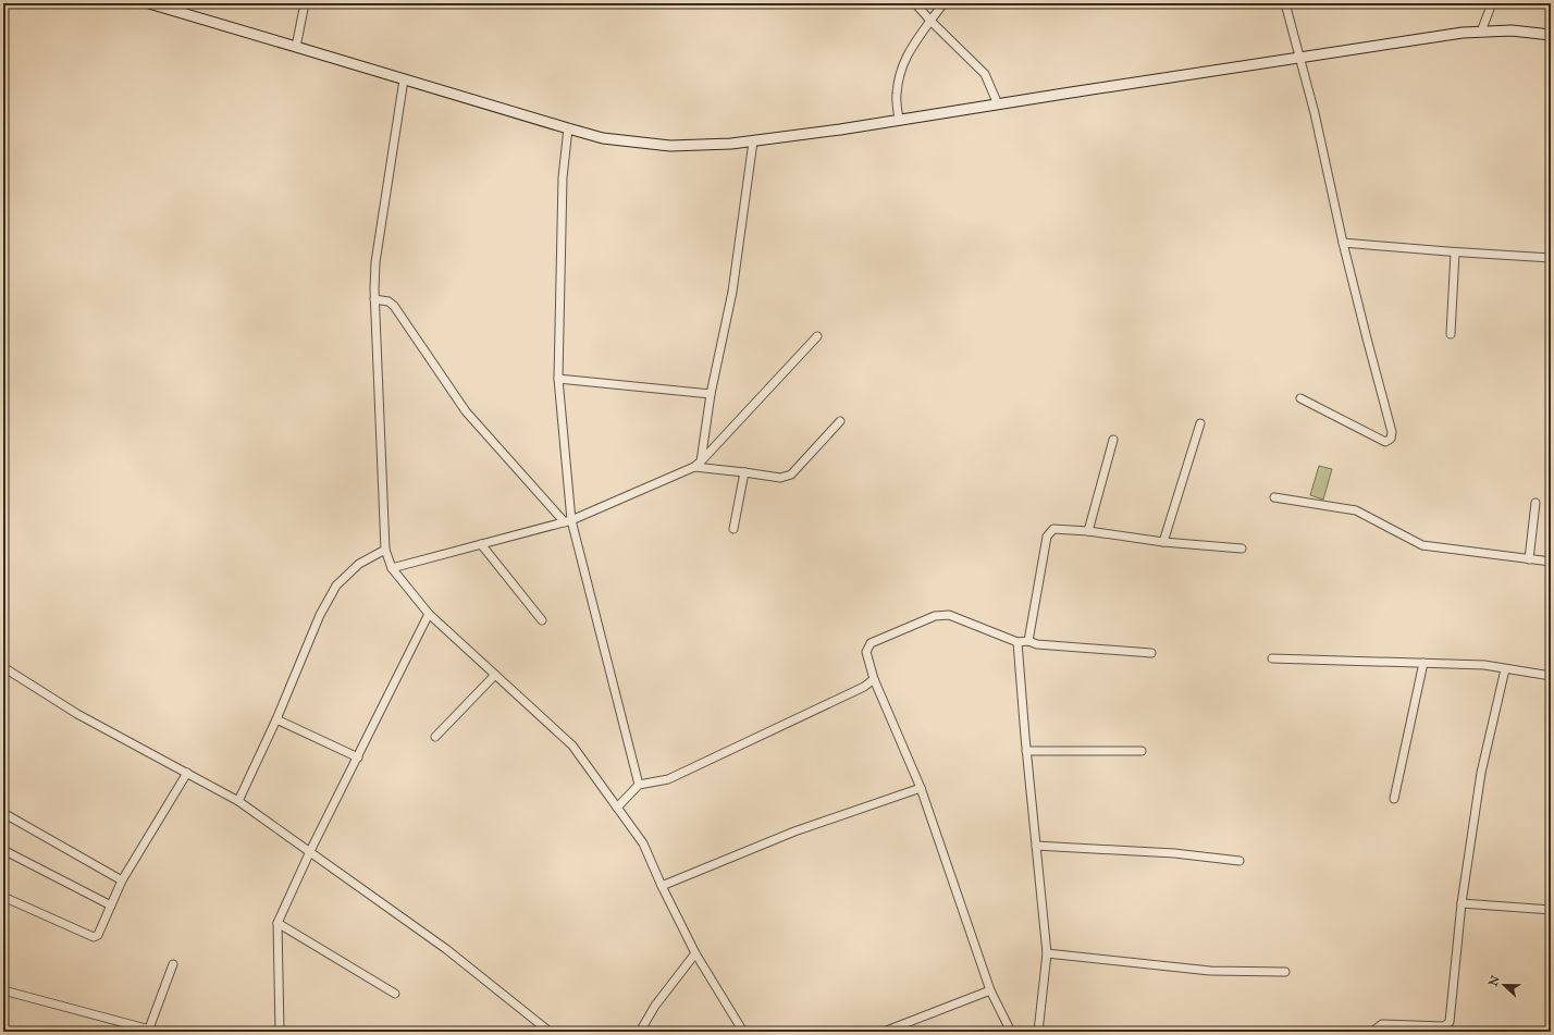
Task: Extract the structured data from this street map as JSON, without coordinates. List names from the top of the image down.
{
  "north": "left"
}
